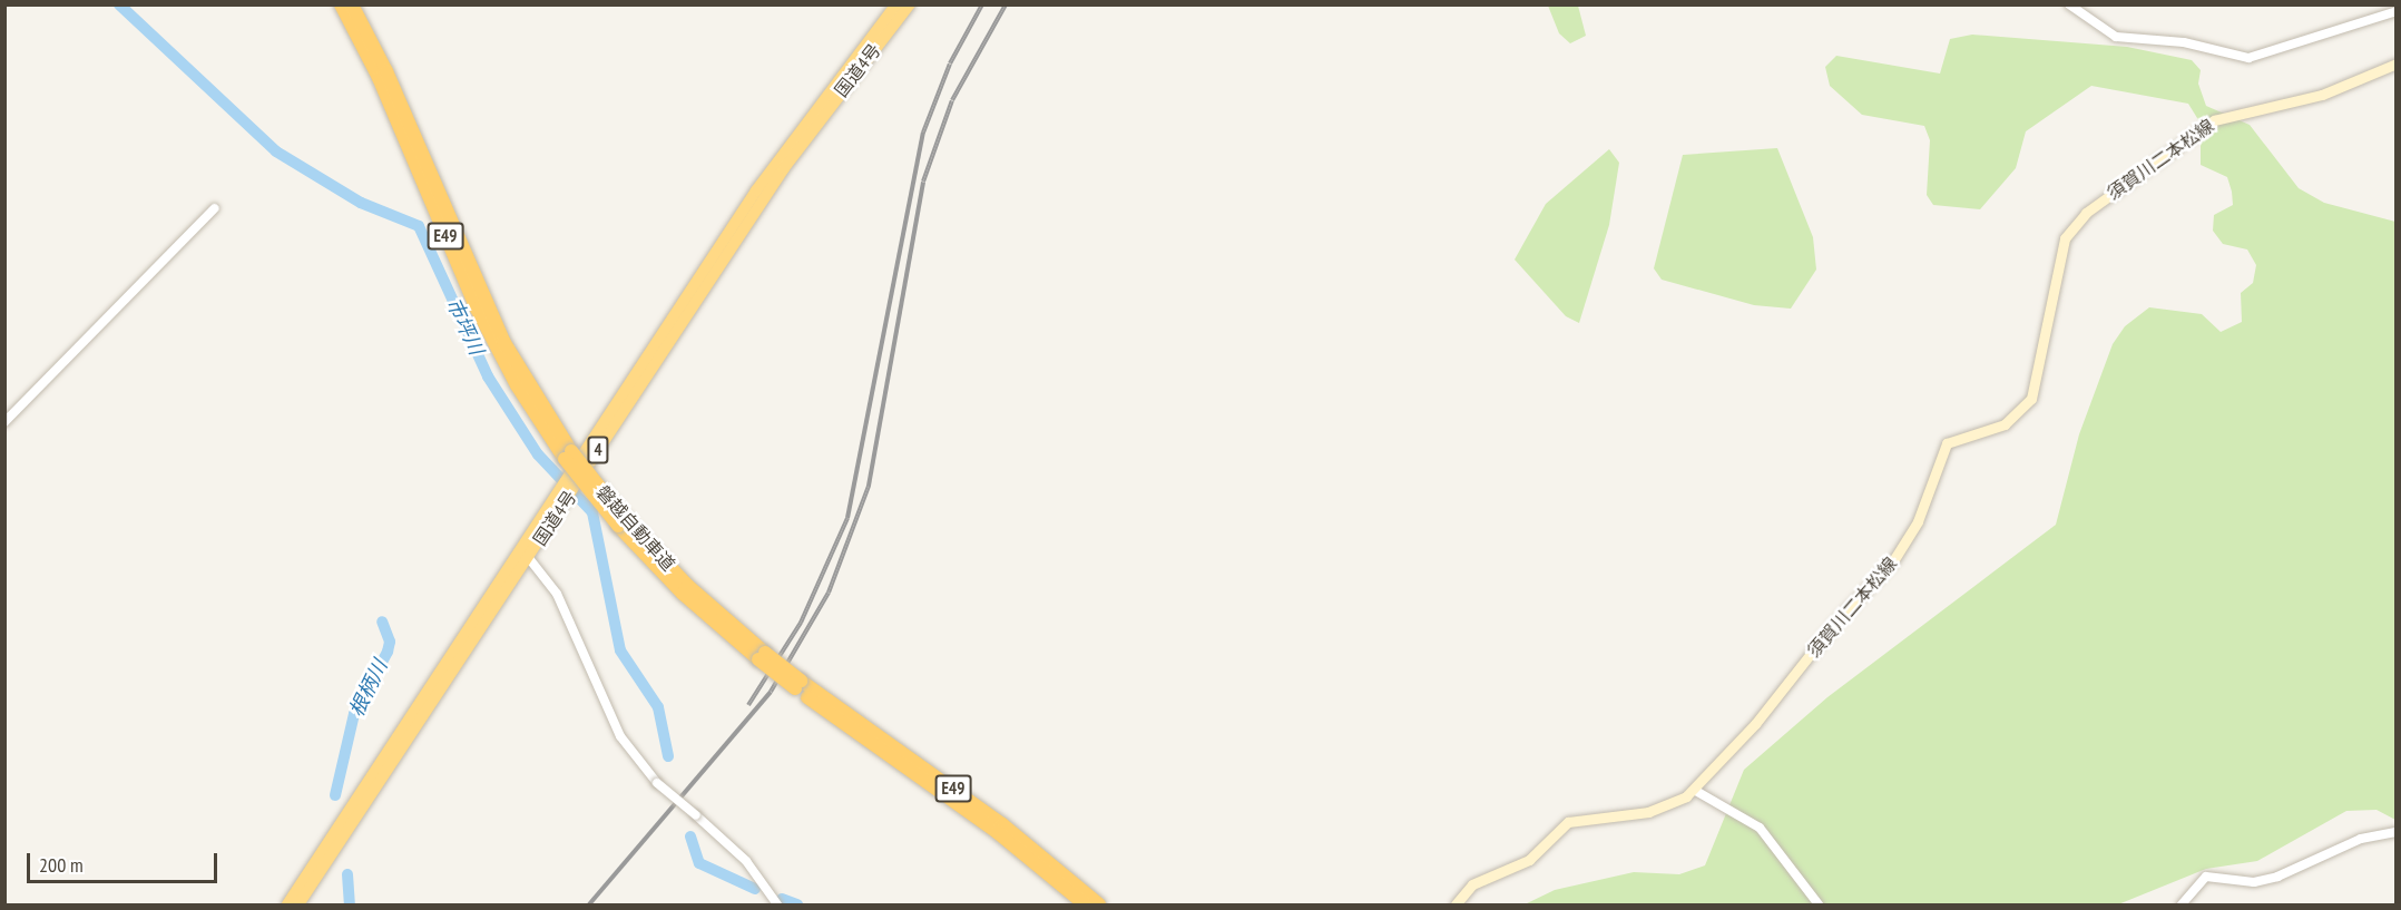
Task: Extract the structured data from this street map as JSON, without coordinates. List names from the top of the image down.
{
  "streets": {
    "highway": [
      "国道4号",
      "E49",
      "4",
      "磐越自動車道"
    ],
    "main road": ["須賀川二本松線"]
  },
  "water": ["市坪川", "根柄川"],
  "scale_bar": "200 m"
}
